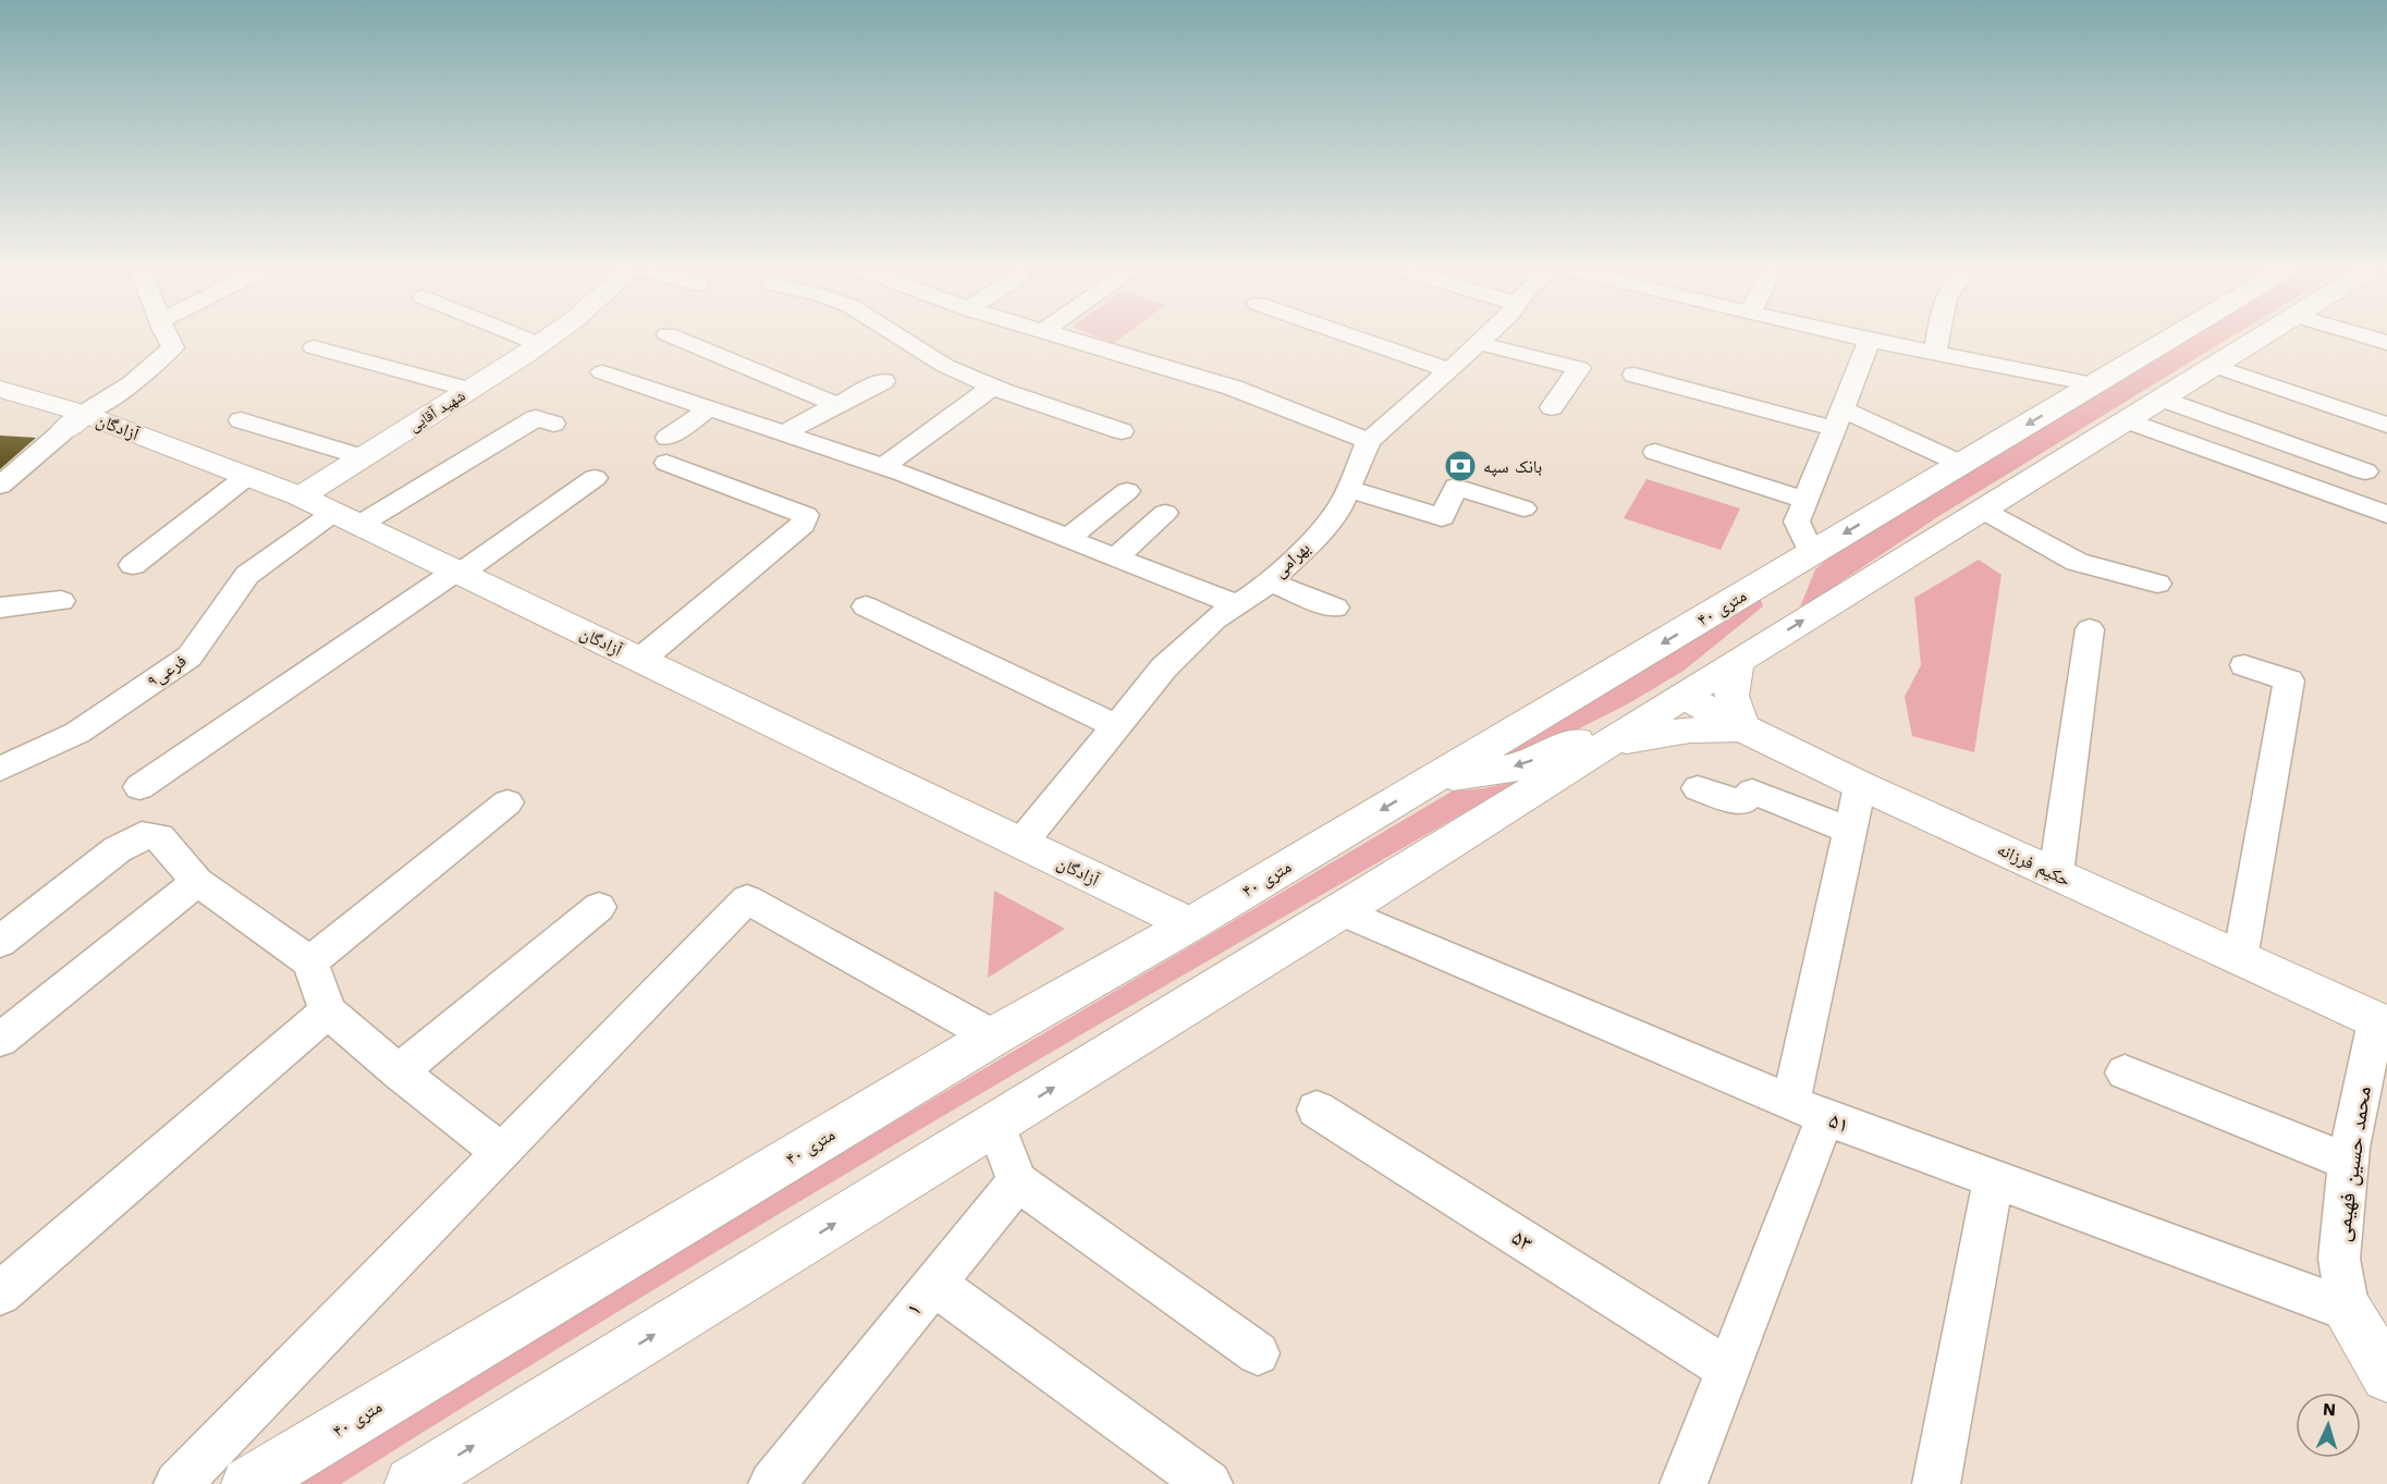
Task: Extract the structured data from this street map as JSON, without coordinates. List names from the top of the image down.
{
  "streets": {
    "main road": [
      "شهید آقایی",
      "آزادگان",
      "۴۰ متری",
      "حکیم فرزانه",
      "محمد حسین فهیمی"
    ],
    "street": [
      "بهرامی",
      "فرعی۹",
      "۵۱",
      "۵۳",
      "۱"
    ]
  },
  "crossings": [
    ["شهید آقایی", "آزادگان"],
    ["آزادگان", "بهرامی"],
    ["آزادگان", "۴۰ متری"],
    ["آزادگان", "فرعی۹"],
    ["حکیم فرزانه", "محمد حسین فهیمی"],
    ["۵۱", "محمد حسین فهیمی"]
  ],
  "places": {
    "bank": ["بانک سپه"]
  },
  "north": "top"
}
